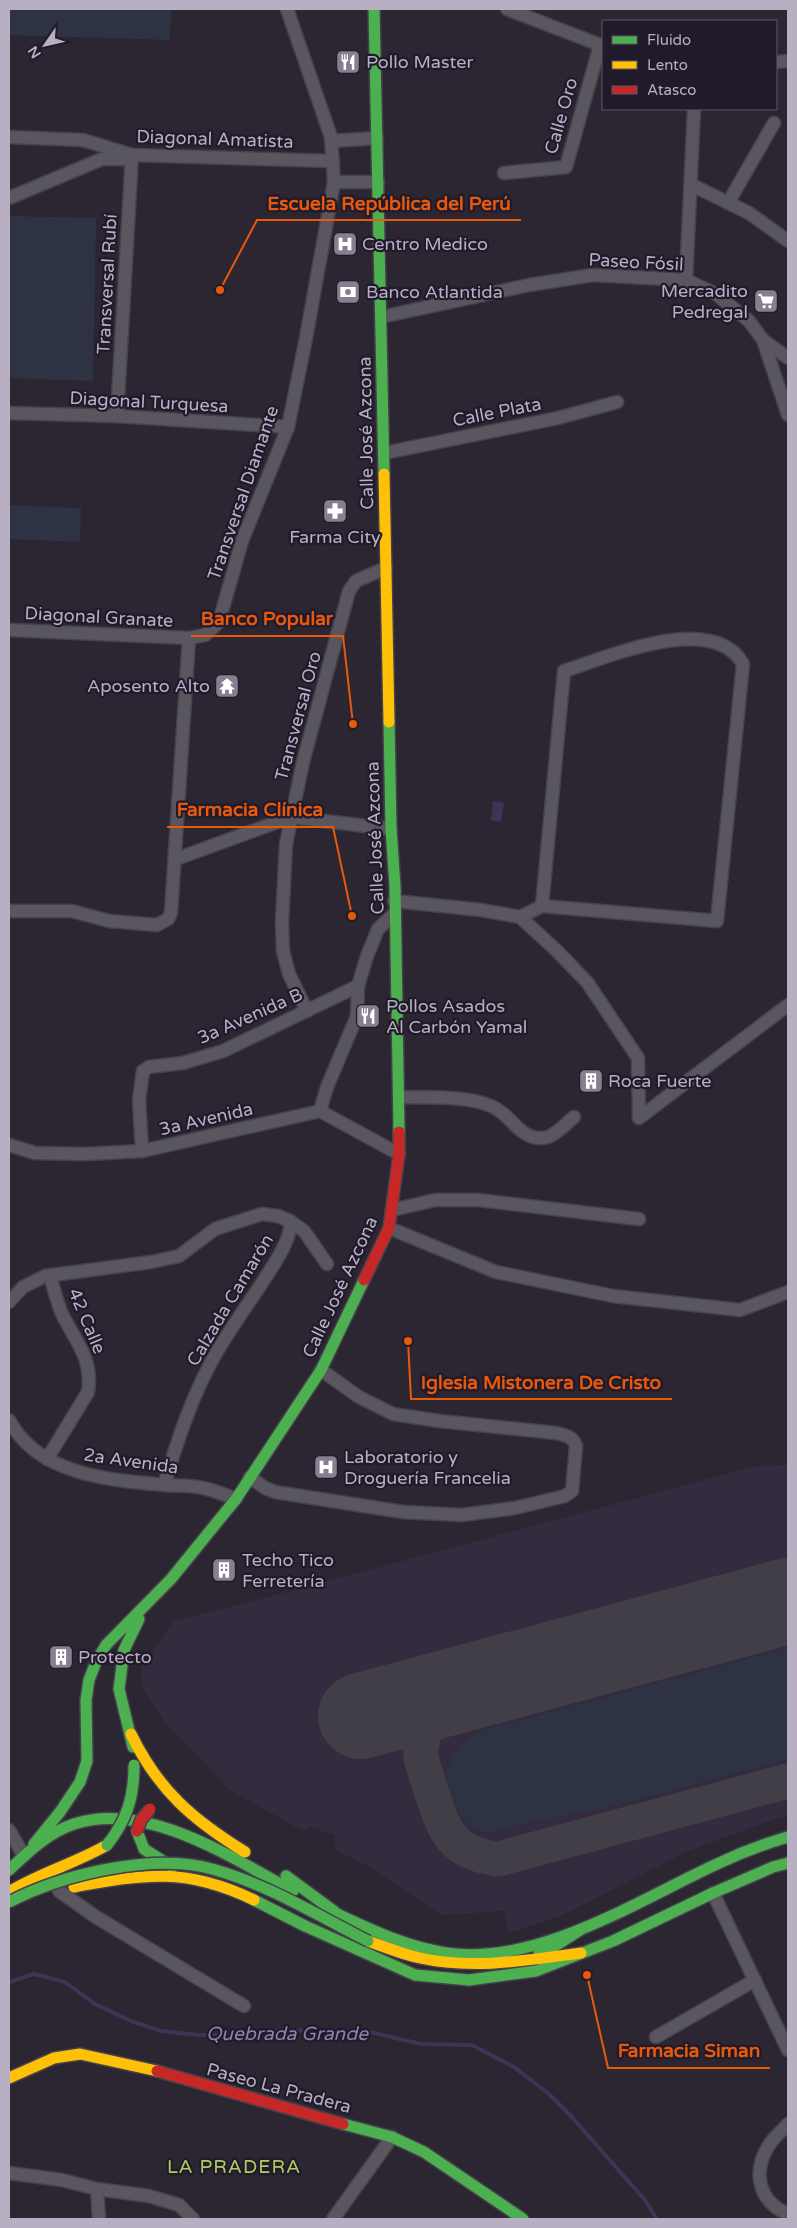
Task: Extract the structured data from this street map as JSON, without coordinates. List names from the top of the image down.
{
  "streets": {
    "main road": ["Calle José Azcona", "Paseo La Pradera"],
    "street": [
      "Calle Oro",
      "Diagonal Amatista",
      "Paseo Fósil",
      "Transversal Rubí",
      "Diagonal Turquesa",
      "Calle Plata",
      "Transversal Diamante",
      "Diagonal Granate",
      "Transversal Oro",
      "3a Avenida B",
      "3a Avenida",
      "Calzada Camarón",
      "42 Calle",
      "2a Avenida"
    ]
  },
  "crossings": [
    ["Diagonal Amatista", "Transversal Rubí"],
    ["Diagonal Amatista", "Transversal Diamante"],
    ["Paseo Fósil", "Calle José Azcona"],
    ["Transversal Rubí", "Diagonal Turquesa"],
    ["Diagonal Turquesa", "Transversal Diamante"],
    ["Calle Plata", "Calle José Azcona"],
    ["Calle José Azcona", "Transversal Oro"],
    ["Calle José Azcona", "2a Avenida"],
    ["Transversal Diamante", "Diagonal Granate"],
    ["Transversal Oro", "3a Avenida B"],
    ["3a Avenida B", "3a Avenida"],
    ["Calzada Camarón", "42 Calle"],
    ["Calzada Camarón", "2a Avenida"],
    ["42 Calle", "2a Avenida"]
  ],
  "districts": ["LA PRADERA"],
  "water": ["Quebrada Grande"],
  "places": {
    "restaurant": ["Pollo Master", "Pollos Asados Al Carbón Yamal"],
    "hospital": ["Centro Medico", "Laboratorio y Droguería Francelia"],
    "other": [
      "Escuela República del Perú",
      "Banco Popular",
      "Farmacia Clínica",
      "Iglesia Mistonera De Cristo",
      "Farmacia Siman"
    ],
    "bank": ["Banco Atlantida"],
    "supermarket": ["Mercadito Pedregal"],
    "pharmacy": ["Farma City"],
    "temple": ["Aposento Alto"],
    "building": ["Roca Fuerte", "Techo Tico Ferretería", "Protecto"]
  },
  "legend": ["Fluido", "Lento", "Atasco"],
  "north": "bottom left"
}
